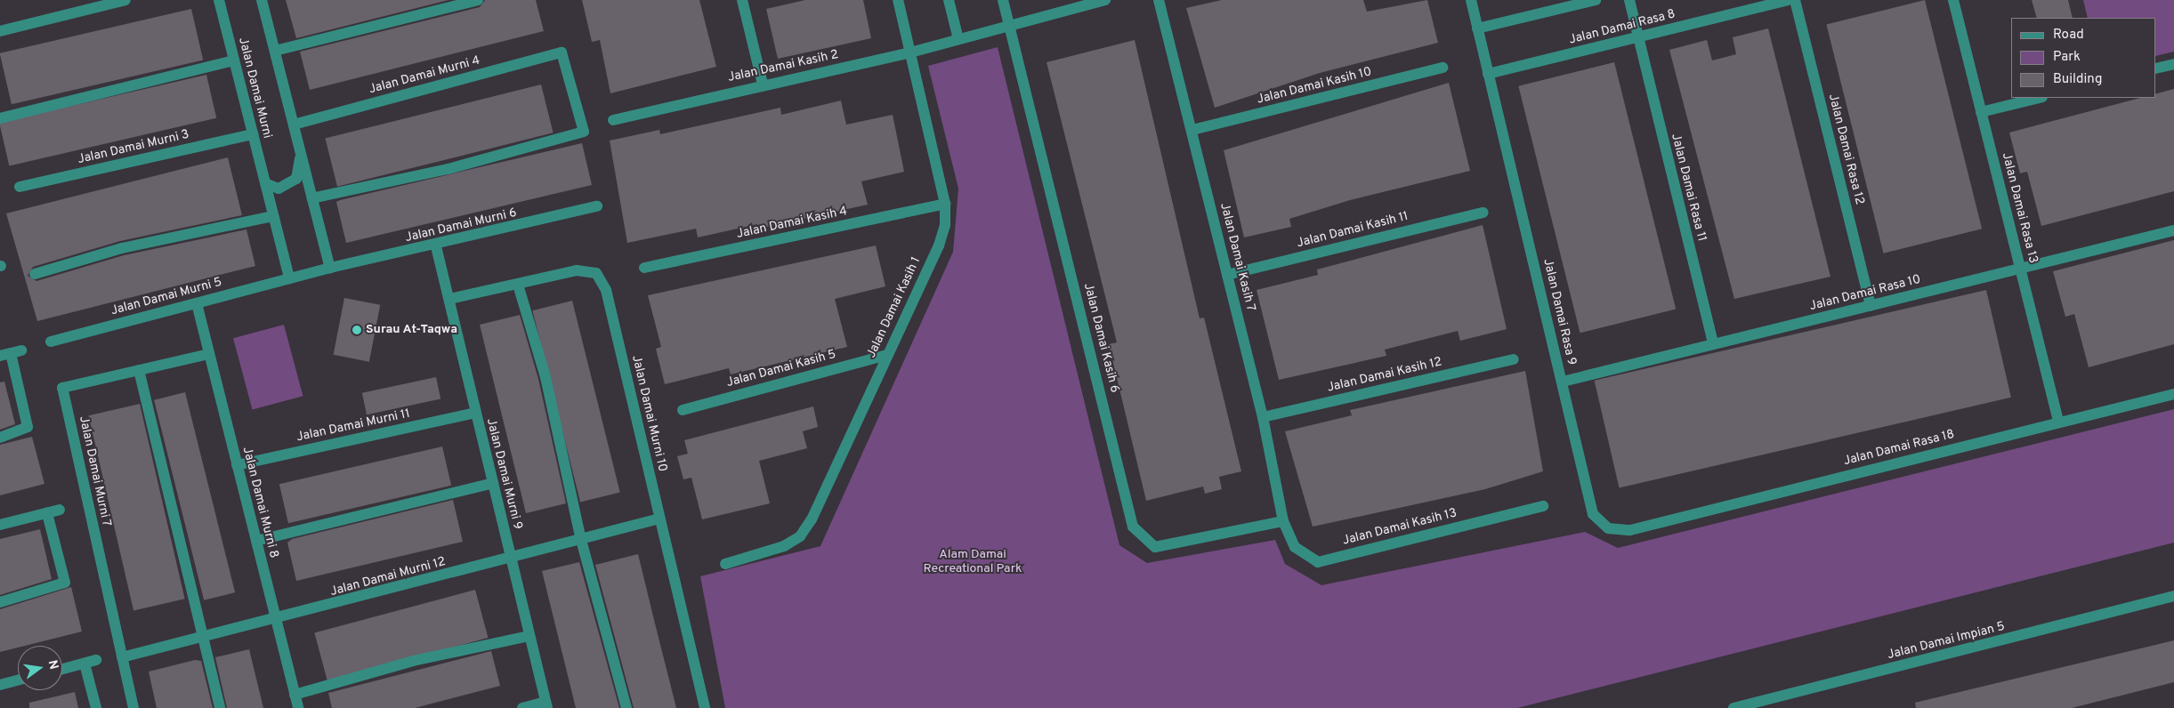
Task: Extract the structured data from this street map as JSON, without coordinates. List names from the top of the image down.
{
  "streets": {
    "street": [
      "Jalan Damai Rasa 8",
      "Jalan Damai Kasih 2",
      "Jalan Damai Murni 4",
      "Jalan Damai Kasih 10",
      "Jalan Damai Murni",
      "Jalan Damai Murni 3",
      "Jalan Damai Rasa 12",
      "Jalan Damai Rasa 11",
      "Jalan Damai Rasa 13",
      "Jalan Damai Kasih 4",
      "Jalan Damai Murni 6",
      "Jalan Damai Kasih 11",
      "Jalan Damai Kasih 7",
      "Jalan Damai Rasa 10",
      "Jalan Damai Murni 5",
      "Jalan Damai Kasih 1",
      "Jalan Damai Rasa 9",
      "Jalan Damai Kasih 6",
      "Jalan Damai Kasih 5",
      "Jalan Damai Kasih 12",
      "Jalan Damai Murni 10",
      "Jalan Damai Murni 11",
      "Jalan Damai Rasa 18",
      "Jalan Damai Murni 7",
      "Jalan Damai Murni 9",
      "Jalan Damai Murni 8",
      "Jalan Damai Kasih 13",
      "Jalan Damai Murni 12",
      "Jalan Damai Impian 5"
    ]
  },
  "crossings": [
    ["Jalan Damai Rasa 8", "Jalan Damai Rasa 11"],
    ["Jalan Damai Rasa 8", "Jalan Damai Rasa 9"],
    ["Jalan Damai Kasih 2", "Jalan Damai Kasih 1"],
    ["Jalan Damai Kasih 2", "Jalan Damai Kasih 6"],
    ["Jalan Damai Kasih 10", "Jalan Damai Kasih 7"],
    ["Jalan Damai Murni", "Jalan Damai Murni 3"],
    ["Jalan Damai Murni", "Jalan Damai Murni 6"],
    ["Jalan Damai Murni", "Jalan Damai Murni 5"],
    ["Jalan Damai Rasa 12", "Jalan Damai Rasa 10"],
    ["Jalan Damai Rasa 11", "Jalan Damai Rasa 10"],
    ["Jalan Damai Rasa 13", "Jalan Damai Rasa 10"],
    ["Jalan Damai Rasa 13", "Jalan Damai Rasa 18"],
    ["Jalan Damai Kasih 4", "Jalan Damai Kasih 1"],
    ["Jalan Damai Murni 6", "Jalan Damai Murni 5"],
    ["Jalan Damai Murni 6", "Jalan Damai Murni 9"],
    ["Jalan Damai Kasih 11", "Jalan Damai Kasih 7"],
    ["Jalan Damai Kasih 7", "Jalan Damai Kasih 6"],
    ["Jalan Damai Kasih 7", "Jalan Damai Kasih 12"],
    ["Jalan Damai Kasih 7", "Jalan Damai Kasih 13"],
    ["Jalan Damai Rasa 10", "Jalan Damai Rasa 9"],
    ["Jalan Damai Murni 5", "Jalan Damai Murni 8"],
    ["Jalan Damai Kasih 1", "Jalan Damai Kasih 5"],
    ["Jalan Damai Rasa 9", "Jalan Damai Rasa 18"],
    ["Jalan Damai Kasih 6", "Jalan Damai Kasih 13"],
    ["Jalan Damai Murni 10", "Jalan Damai Murni 9"],
    ["Jalan Damai Murni 10", "Jalan Damai Murni 12"],
    ["Jalan Damai Murni 11", "Jalan Damai Murni 9"],
    ["Jalan Damai Murni 11", "Jalan Damai Murni 8"],
    ["Jalan Damai Murni 7", "Jalan Damai Murni 8"],
    ["Jalan Damai Murni 7", "Jalan Damai Murni 12"],
    ["Jalan Damai Murni 9", "Jalan Damai Murni 12"],
    ["Jalan Damai Murni 8", "Jalan Damai Murni 12"]
  ],
  "parks": ["Alam Damai Recreational Park"],
  "places": ["Surau At-Taqwa"],
  "legend": ["Road", "Park", "Building"],
  "north": "right"
}
